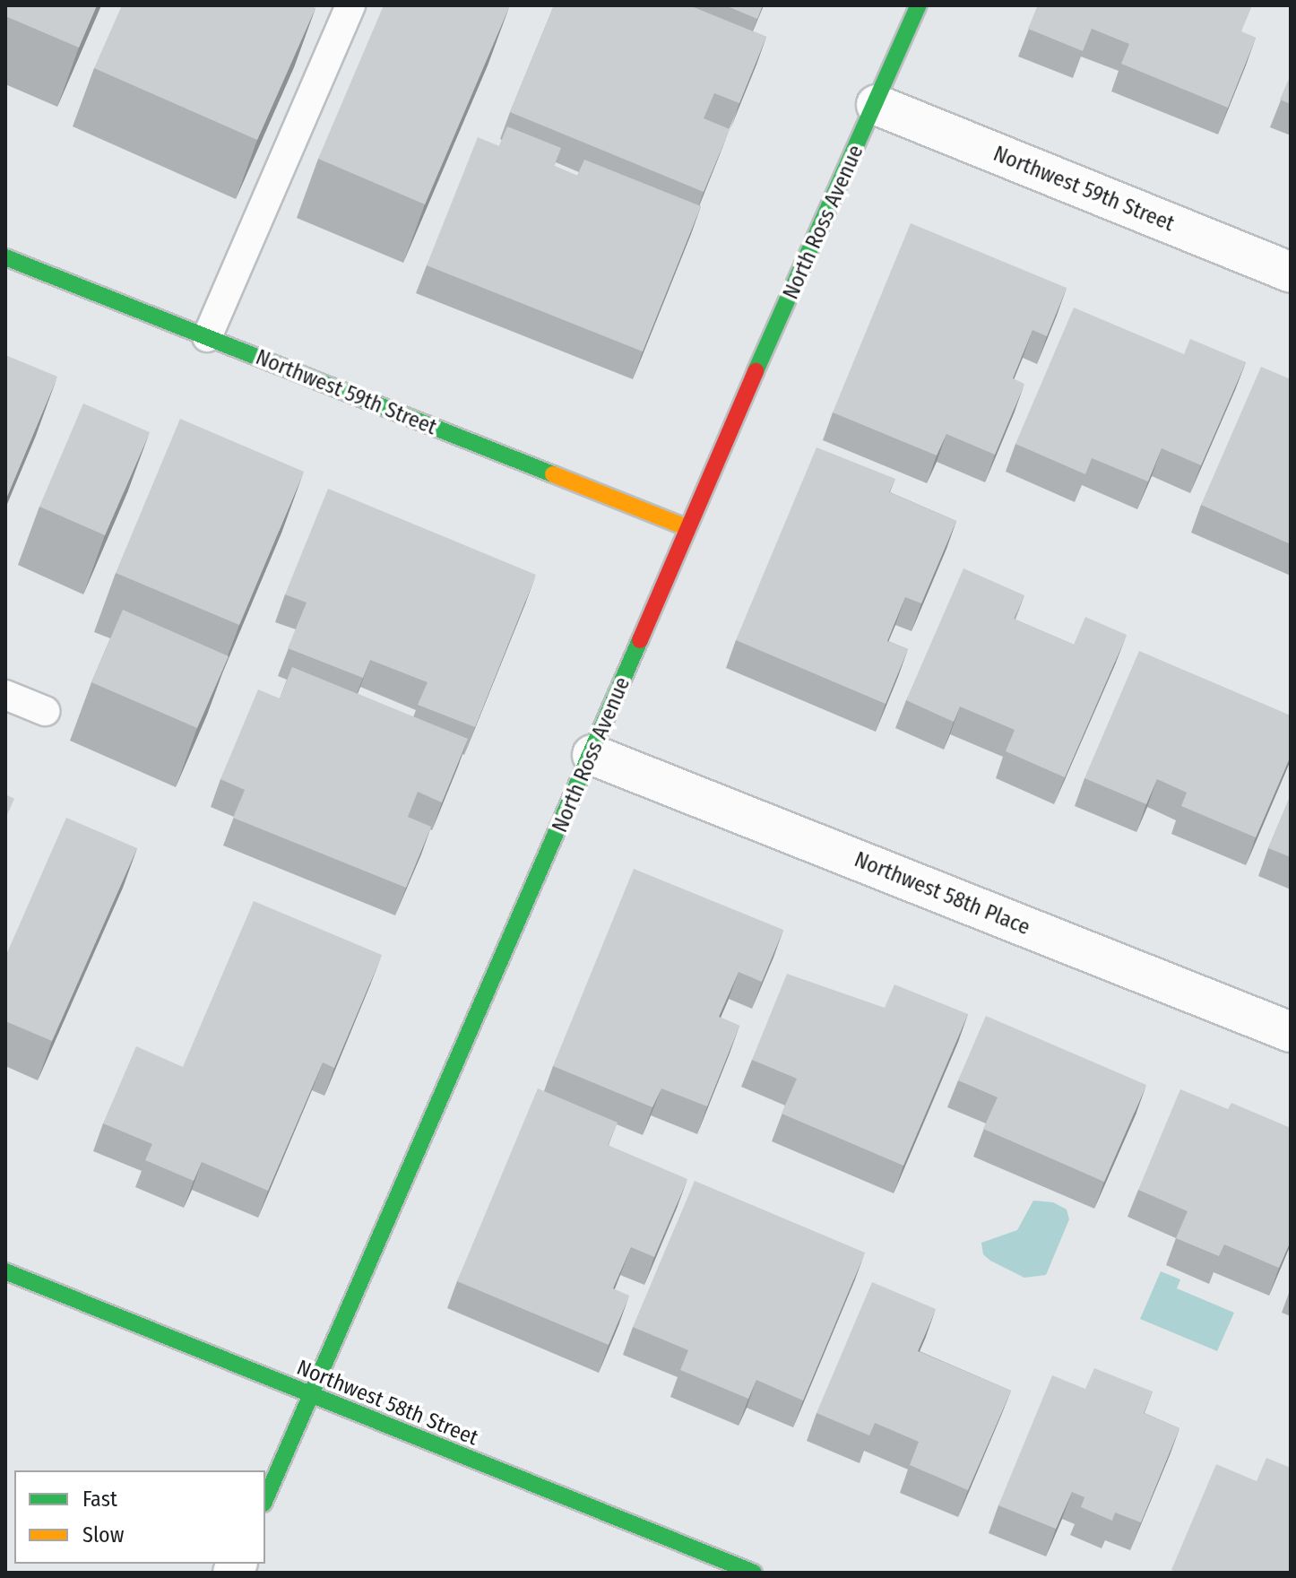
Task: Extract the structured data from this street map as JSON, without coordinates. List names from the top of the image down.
{
  "streets": {
    "street": [
      "Northwest 59th Street",
      "North Ross Avenue",
      "Northwest 58th Place",
      "Northwest 58th Street"
    ]
  },
  "crossings": [
    ["Northwest 59th Street", "North Ross Avenue"],
    ["North Ross Avenue", "Northwest 58th Place"],
    ["North Ross Avenue", "Northwest 58th Street"]
  ],
  "legend": ["Fast", "Slow"]
}
